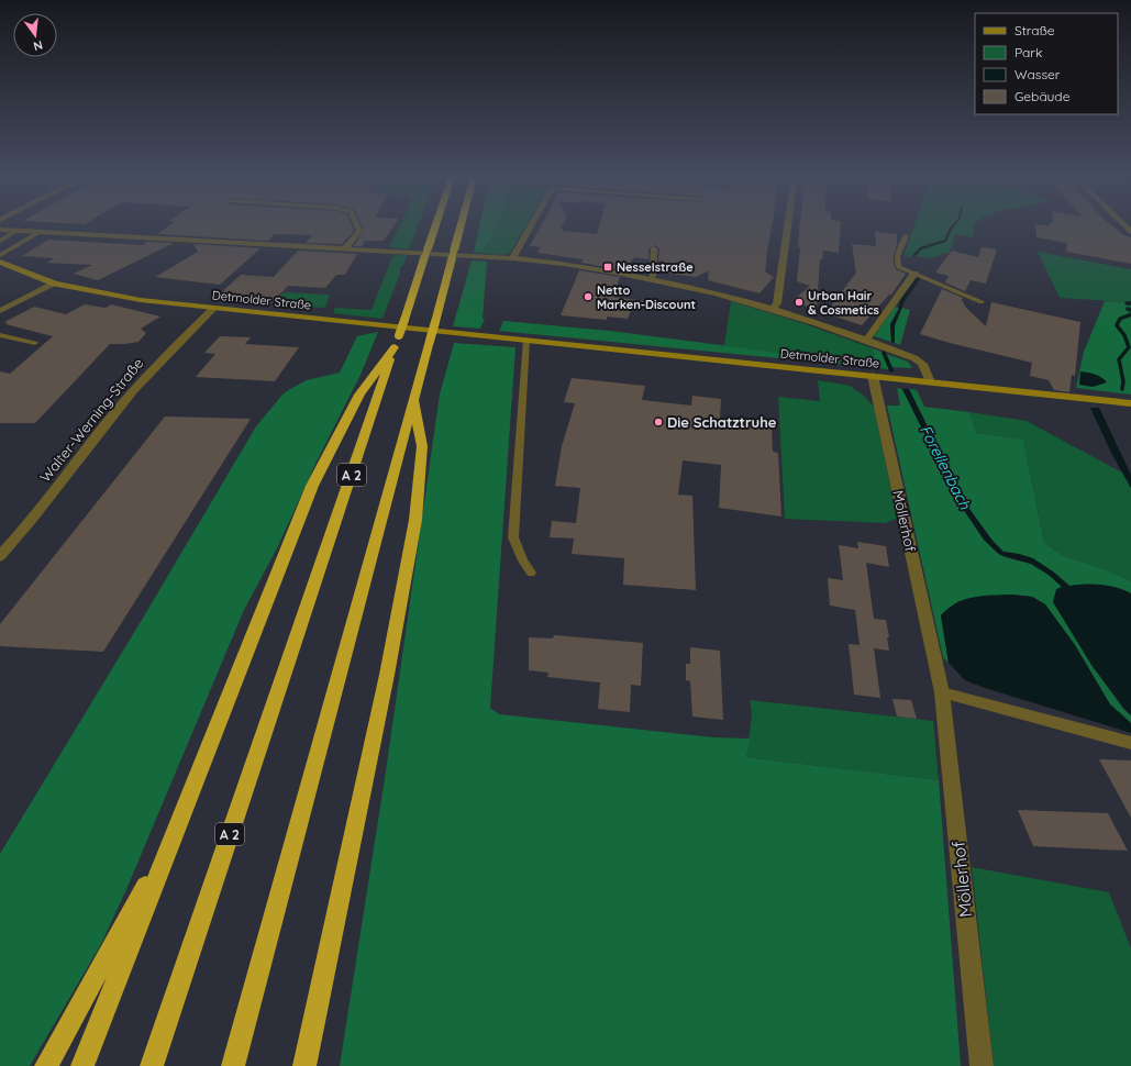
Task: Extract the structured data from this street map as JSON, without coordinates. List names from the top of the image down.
{
  "streets": {
    "highway": ["A 2"],
    "street": ["Detmolder Straße", "Walter-Werning-Straße", "Möllerhof"]
  },
  "crossings": [
    ["Detmolder Straße", "Walter-Werning-Straße"],
    ["Detmolder Straße", "Möllerhof"]
  ],
  "water": ["Forellenbach"],
  "places": {
    "transit": ["Nesselstraße"],
    "other": ["Netto Marken-Discount", "Urban Hair & Cosmetics", "Die Schatztruhe"]
  },
  "legend": [
    "Straße",
    "Park",
    "Wasser",
    "Gebäude"
  ],
  "north": "bottom"
}
